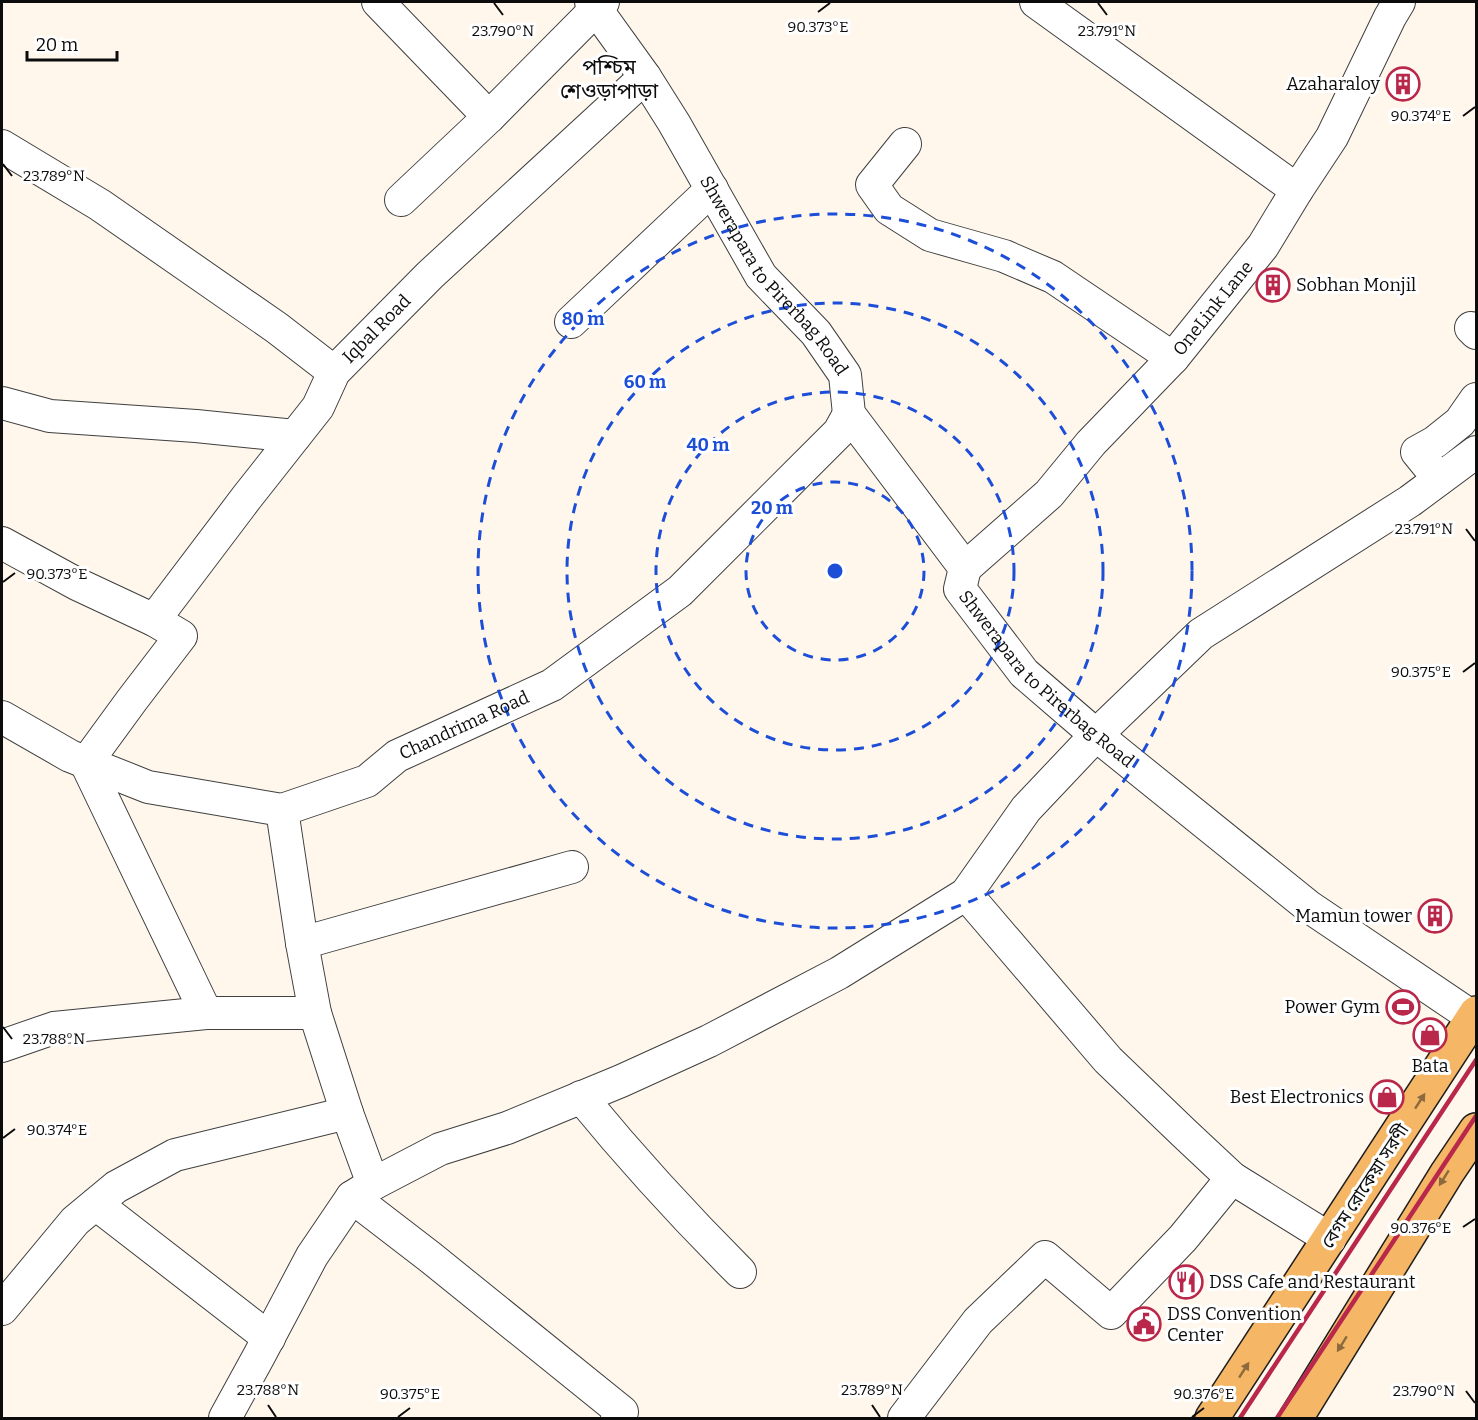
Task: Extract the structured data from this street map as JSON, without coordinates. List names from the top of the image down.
{
  "streets": {
    "main road": ["বেগম রোকেয়া সরণী"],
    "street": [
      "Shwerapara to Pirerbag Road",
      "OneLink Lane",
      "Iqbal Road",
      "Chandrima Road"
    ]
  },
  "crossings": [
    ["Shwerapara to Pirerbag Road", "OneLink Lane"],
    ["Shwerapara to Pirerbag Road", "Iqbal Road"],
    ["Shwerapara to Pirerbag Road", "Chandrima Road"],
    ["Shwerapara to Pirerbag Road", "বেগম রোকেয়া সরণী"]
  ],
  "districts": ["পশ্চিম শেওড়াপাড়া"],
  "places": {
    "building": ["Azaharaloy", "Sobhan Monjil", "Mamun tower"],
    "sports": ["Power Gym"],
    "shop": ["Bata", "Best Electronics"],
    "restaurant": ["DSS Cafe and Restaurant"],
    "public building": ["DSS Convention Center"]
  },
  "scale_bar": "20 m",
  "coordinates": [
    "90.373°E",
    "23.790°N",
    "23.791°N",
    "90.374°E",
    "23.789°N",
    "90.375°E",
    "23.788°N",
    "90.376°E"
  ],
  "rings": [
    "80 m",
    "60 m",
    "40 m",
    "20 m"
  ]
}
